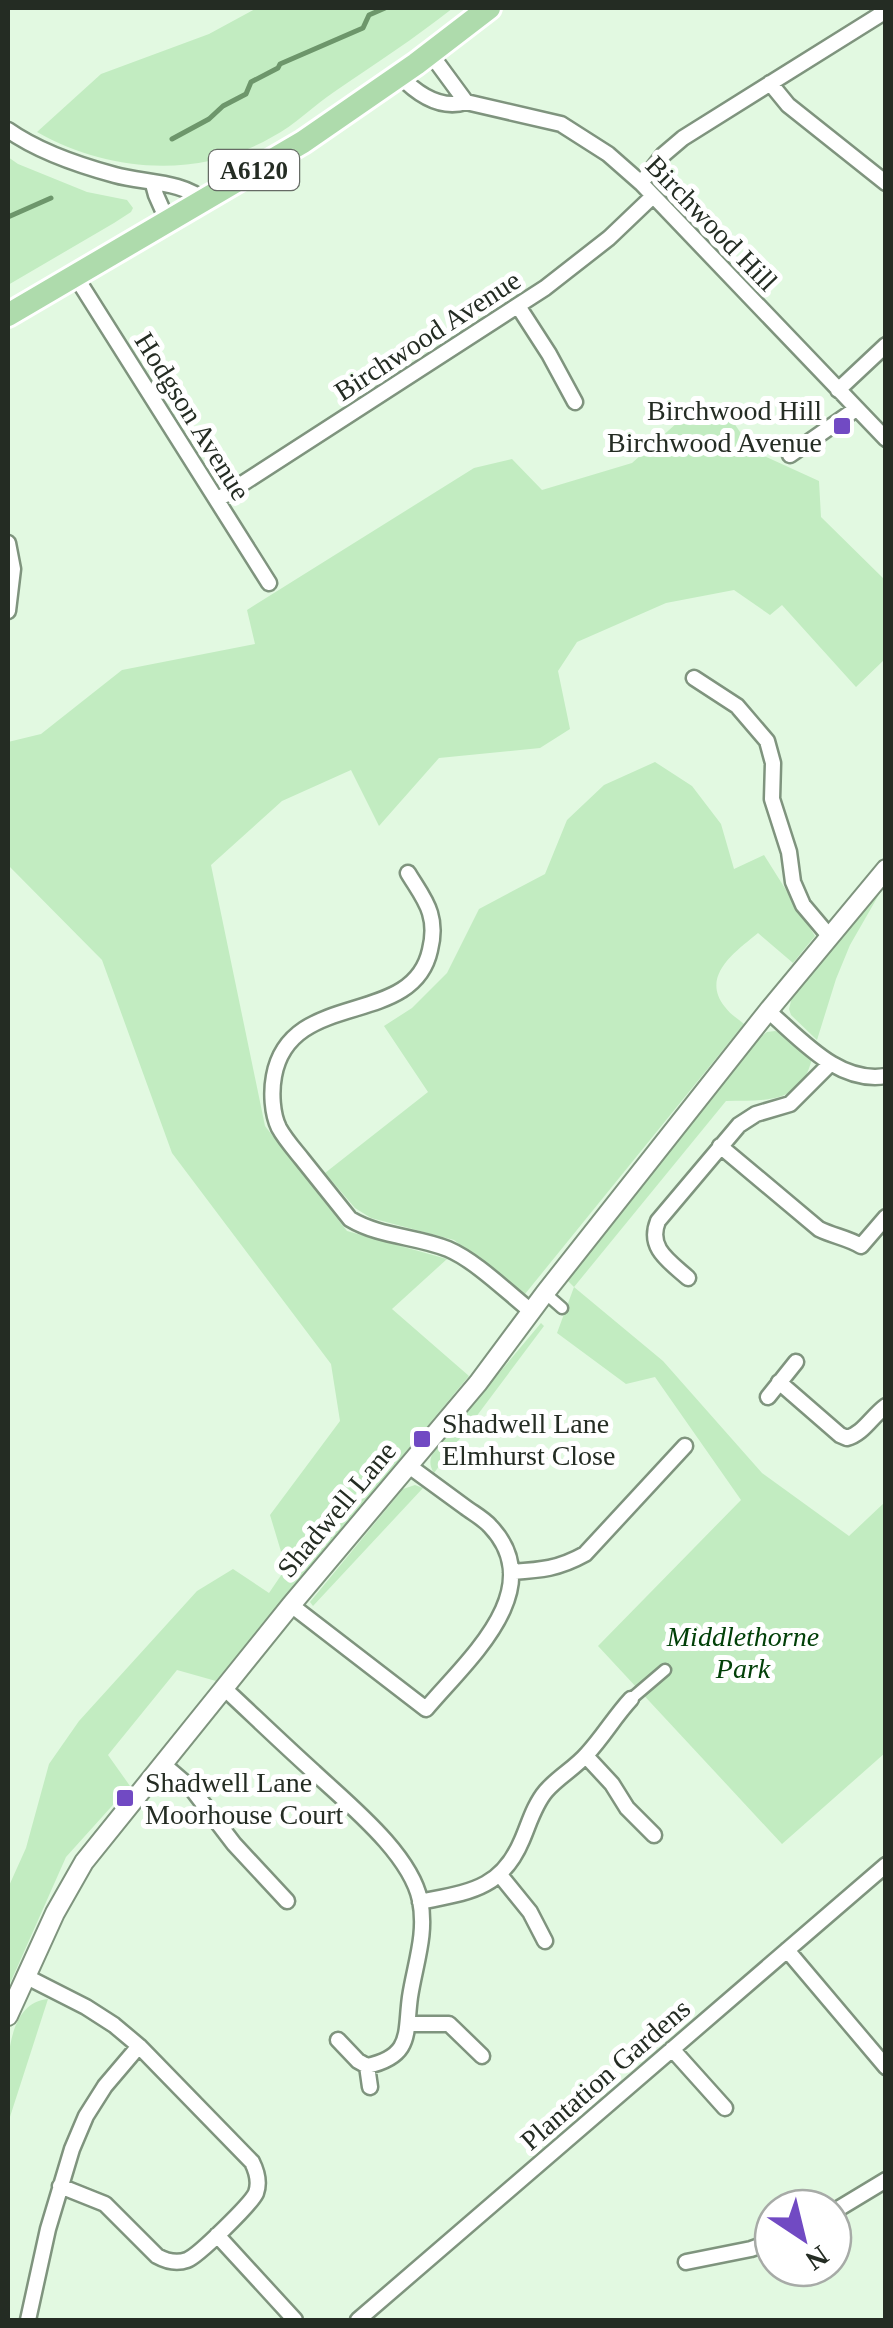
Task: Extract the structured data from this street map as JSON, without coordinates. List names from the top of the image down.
{
  "streets": {
    "highway": ["A6120"],
    "street": [
      "Birchwood Hill",
      "Birchwood Avenue",
      "Hodgson Avenue",
      "Shadwell Lane",
      "Plantation Gardens"
    ]
  },
  "crossings": [
    ["A6120", "Birchwood Hill"],
    ["A6120", "Hodgson Avenue"],
    ["Birchwood Hill", "Birchwood Avenue"],
    ["Birchwood Avenue", "Hodgson Avenue"]
  ],
  "parks": ["Middlethorne Park"],
  "places": {
    "transit": ["Birchwood Hill Birchwood Avenue", "Shadwell Lane Elmhurst Close", "Shadwell Lane Moorhouse Court"]
  },
  "north": "bottom right"
}
